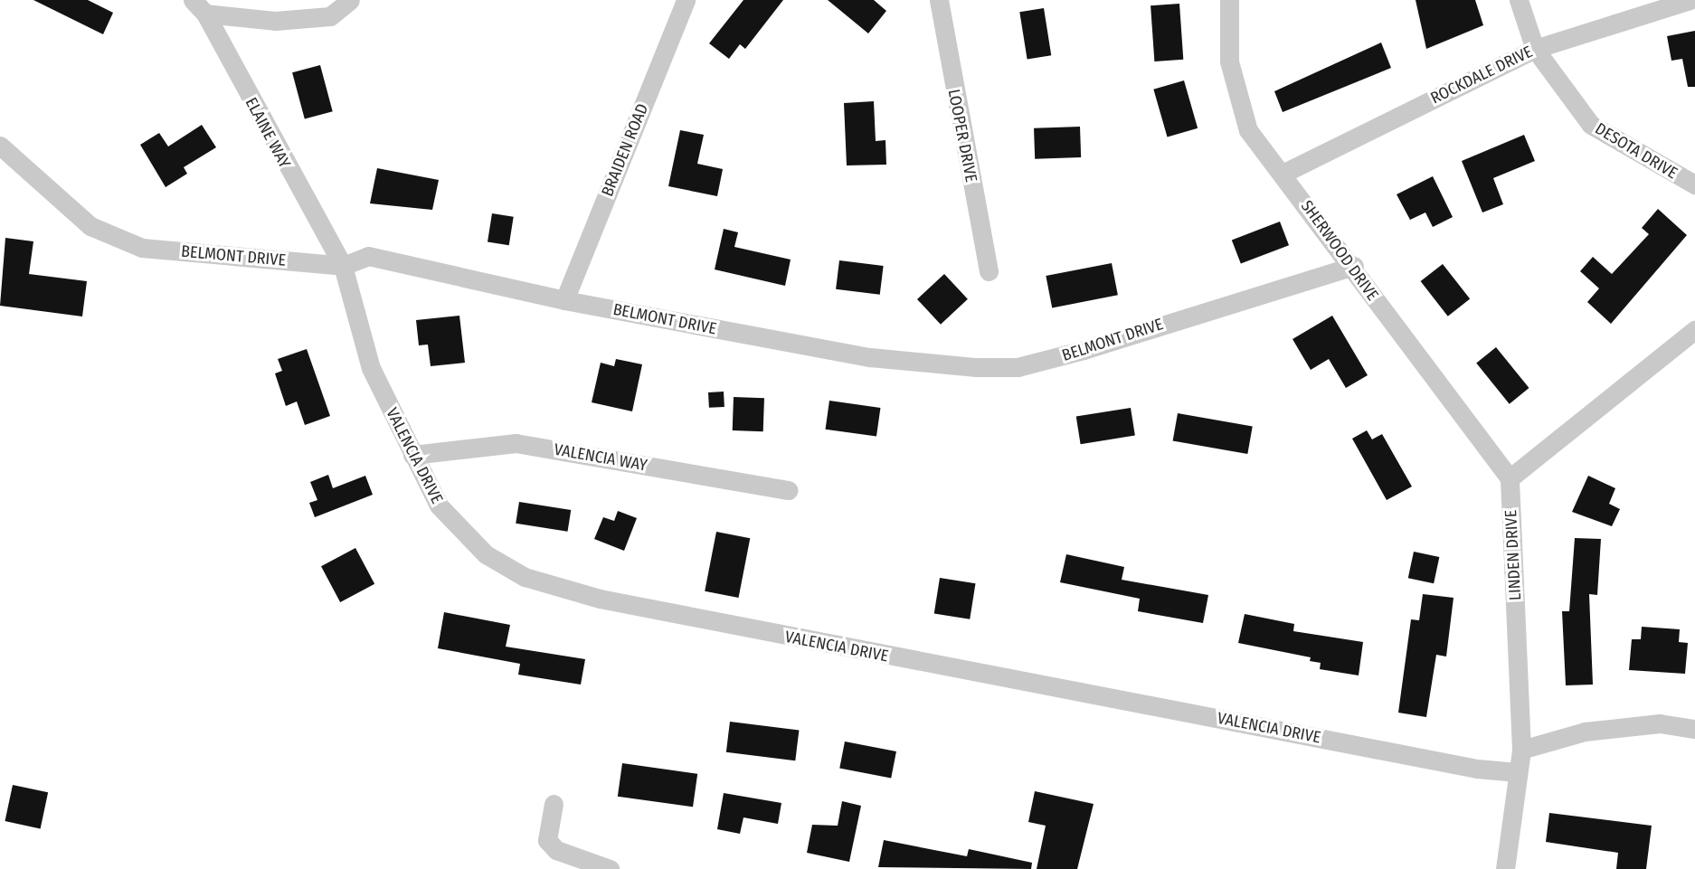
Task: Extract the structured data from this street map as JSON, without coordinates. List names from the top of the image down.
{
  "streets": {
    "street": [
      "ROCKDALE DRIVE",
      "ELAINE WAY",
      "LOOPER DRIVE",
      "BRAIDEN ROAD",
      "DESOTA DRIVE",
      "SHERWOOD DRIVE",
      "BELMONT DRIVE",
      "VALENCIA DRIVE",
      "VALENCIA WAY",
      "LINDEN DRIVE"
    ]
  },
  "crossings": [
    ["ROCKDALE DRIVE", "DESOTA DRIVE"],
    ["ROCKDALE DRIVE", "SHERWOOD DRIVE"],
    ["ELAINE WAY", "BELMONT DRIVE"],
    ["ELAINE WAY", "VALENCIA DRIVE"],
    ["BRAIDEN ROAD", "BELMONT DRIVE"],
    ["SHERWOOD DRIVE", "BELMONT DRIVE"],
    ["SHERWOOD DRIVE", "LINDEN DRIVE"],
    ["BELMONT DRIVE", "VALENCIA DRIVE"],
    ["VALENCIA DRIVE", "VALENCIA WAY"],
    ["VALENCIA DRIVE", "LINDEN DRIVE"]
  ]
}
